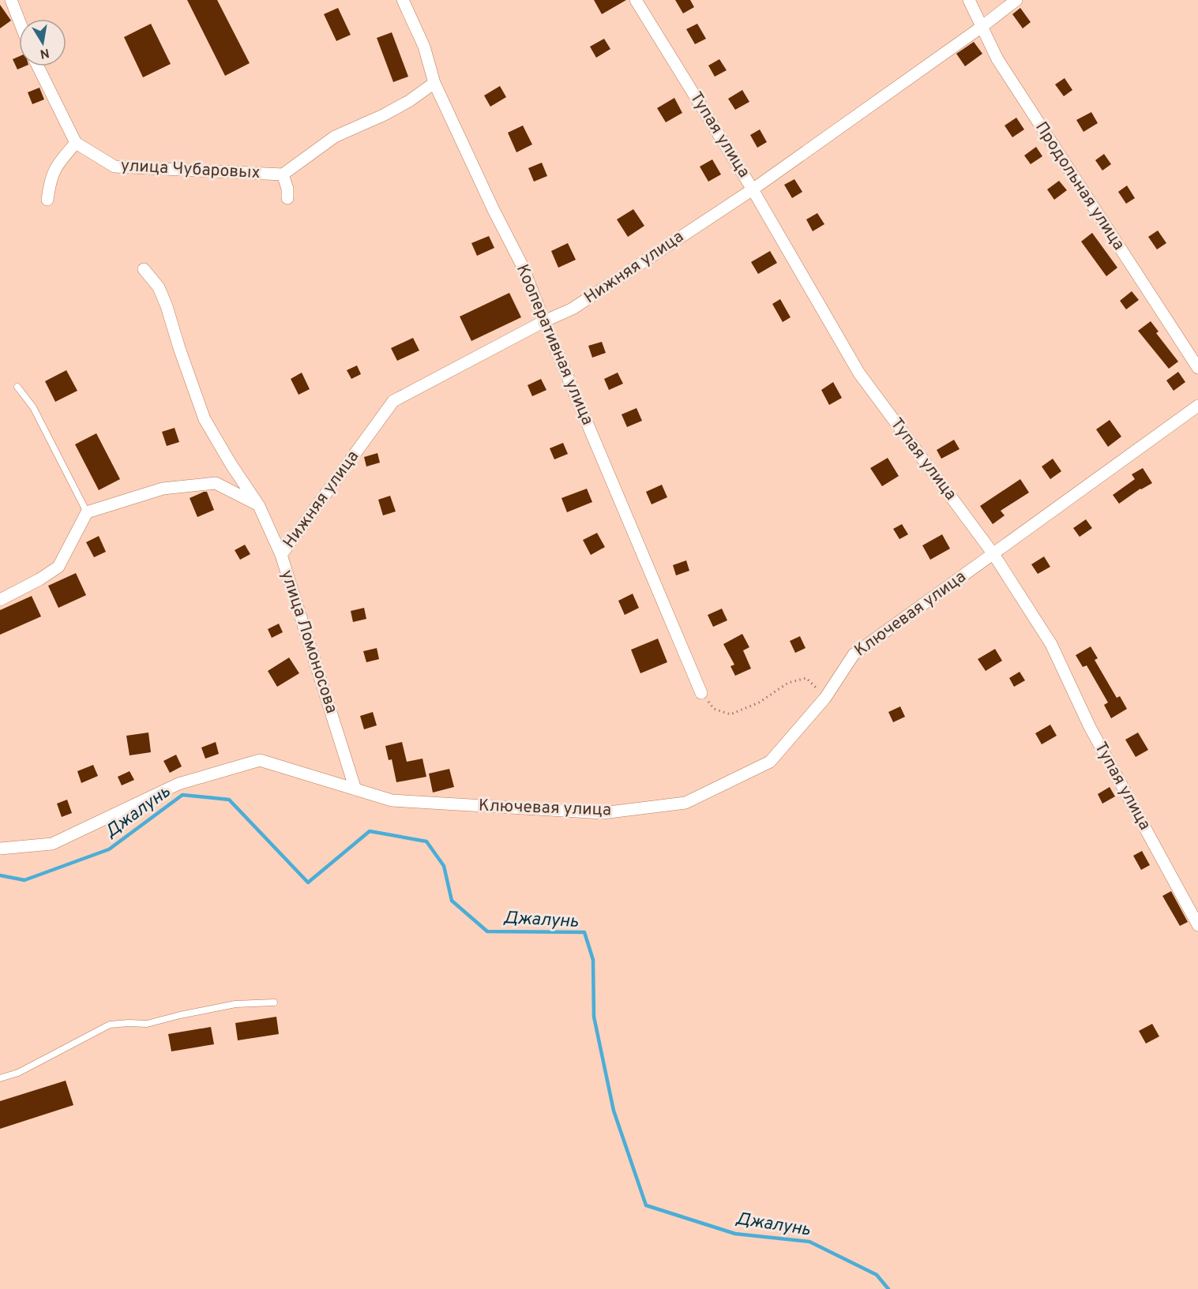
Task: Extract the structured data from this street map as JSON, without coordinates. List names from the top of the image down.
{
  "streets": {
    "street": [
      "Тупая улица",
      "улица Чубаровых",
      "Продольная улица",
      "Нижняя улица",
      "Кооперативная улица",
      "Ключевая улица",
      "улица Ломоносова"
    ]
  },
  "crossings": [
    ["Тупая улица", "Нижняя улица"],
    ["Тупая улица", "Ключевая улица"],
    ["улица Чубаровых", "Кооперативная улица"],
    ["Продольная улица", "Нижняя улица"],
    ["Нижняя улица", "Кооперативная улица"],
    ["Нижняя улица", "улица Ломоносова"],
    ["Ключевая улица", "улица Ломоносова"]
  ],
  "water": ["Джалунь"],
  "north": "bottom"
}
